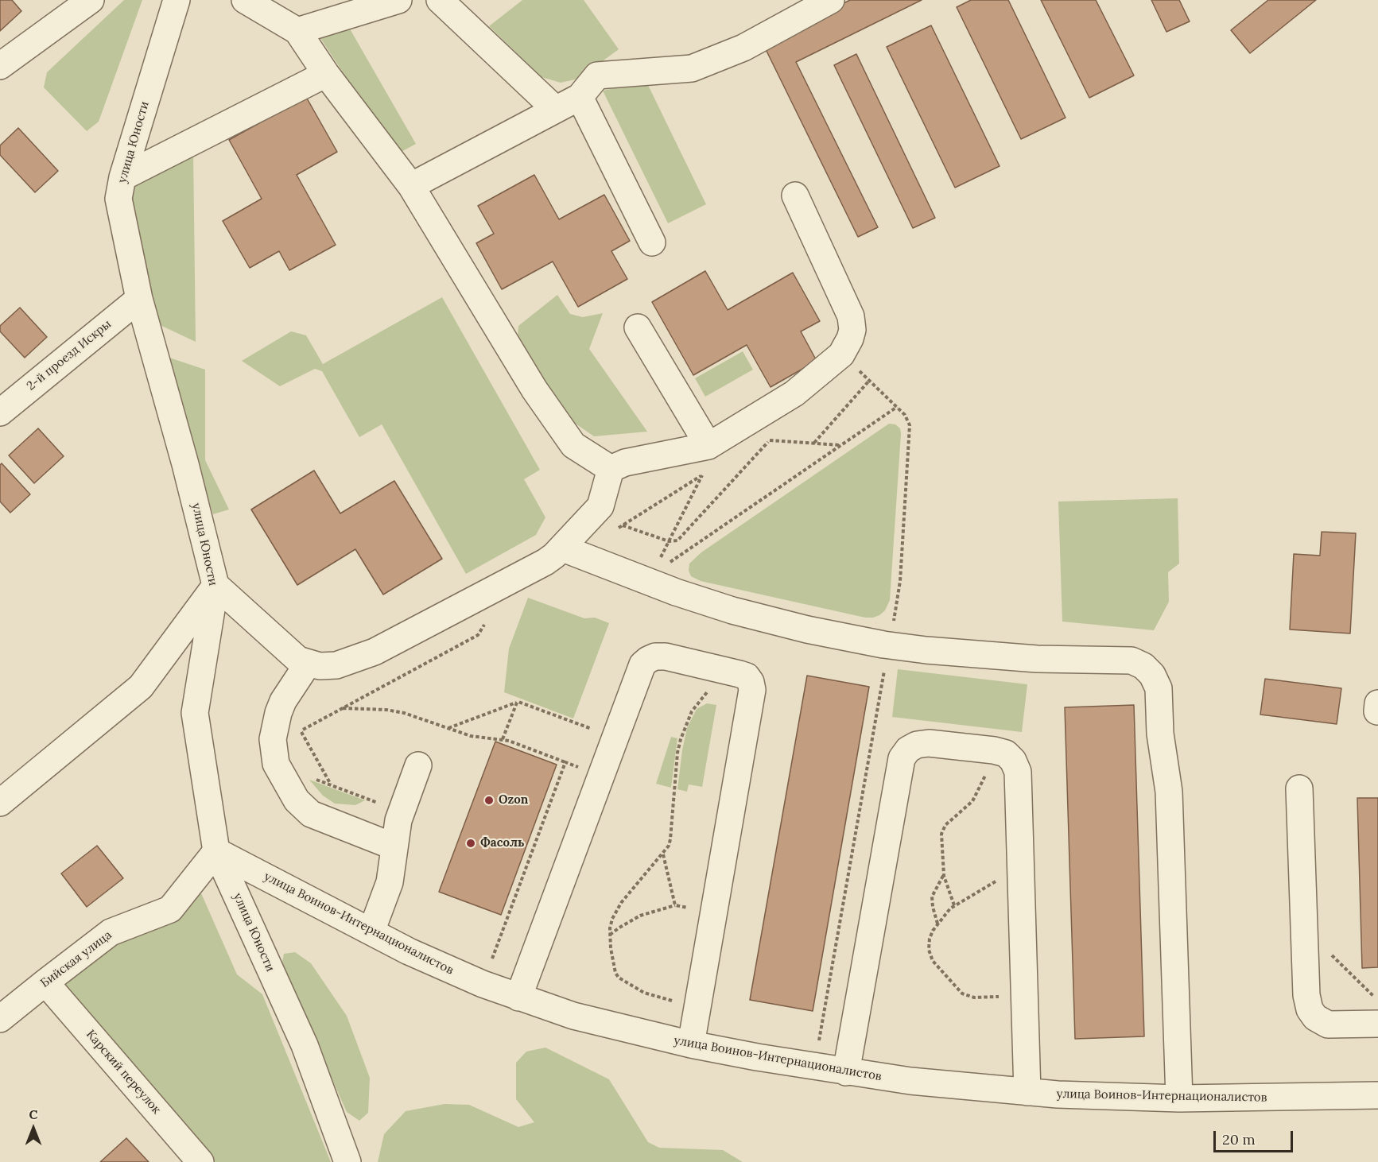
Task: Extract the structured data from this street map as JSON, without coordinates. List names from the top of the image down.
{
  "streets": {
    "street": [
      "улица Юности",
      "2-й проезд Искры",
      "улица Воинов-Интернационалистов",
      "Бийская улица",
      "Карский переулок"
    ]
  },
  "crossings": [
    ["улица Юности", "2-й проезд Искры"],
    ["улица Юности", "улица Воинов-Интернационалистов"],
    ["улица Юности", "Бийская улица"],
    ["улица Воинов-Интернационалистов", "Бийская улица"],
    ["Бийская улица", "Карский переулок"]
  ],
  "places": ["Ozon", "Фасоль"],
  "scale_bar": "20 m",
  "north": "top"
}
